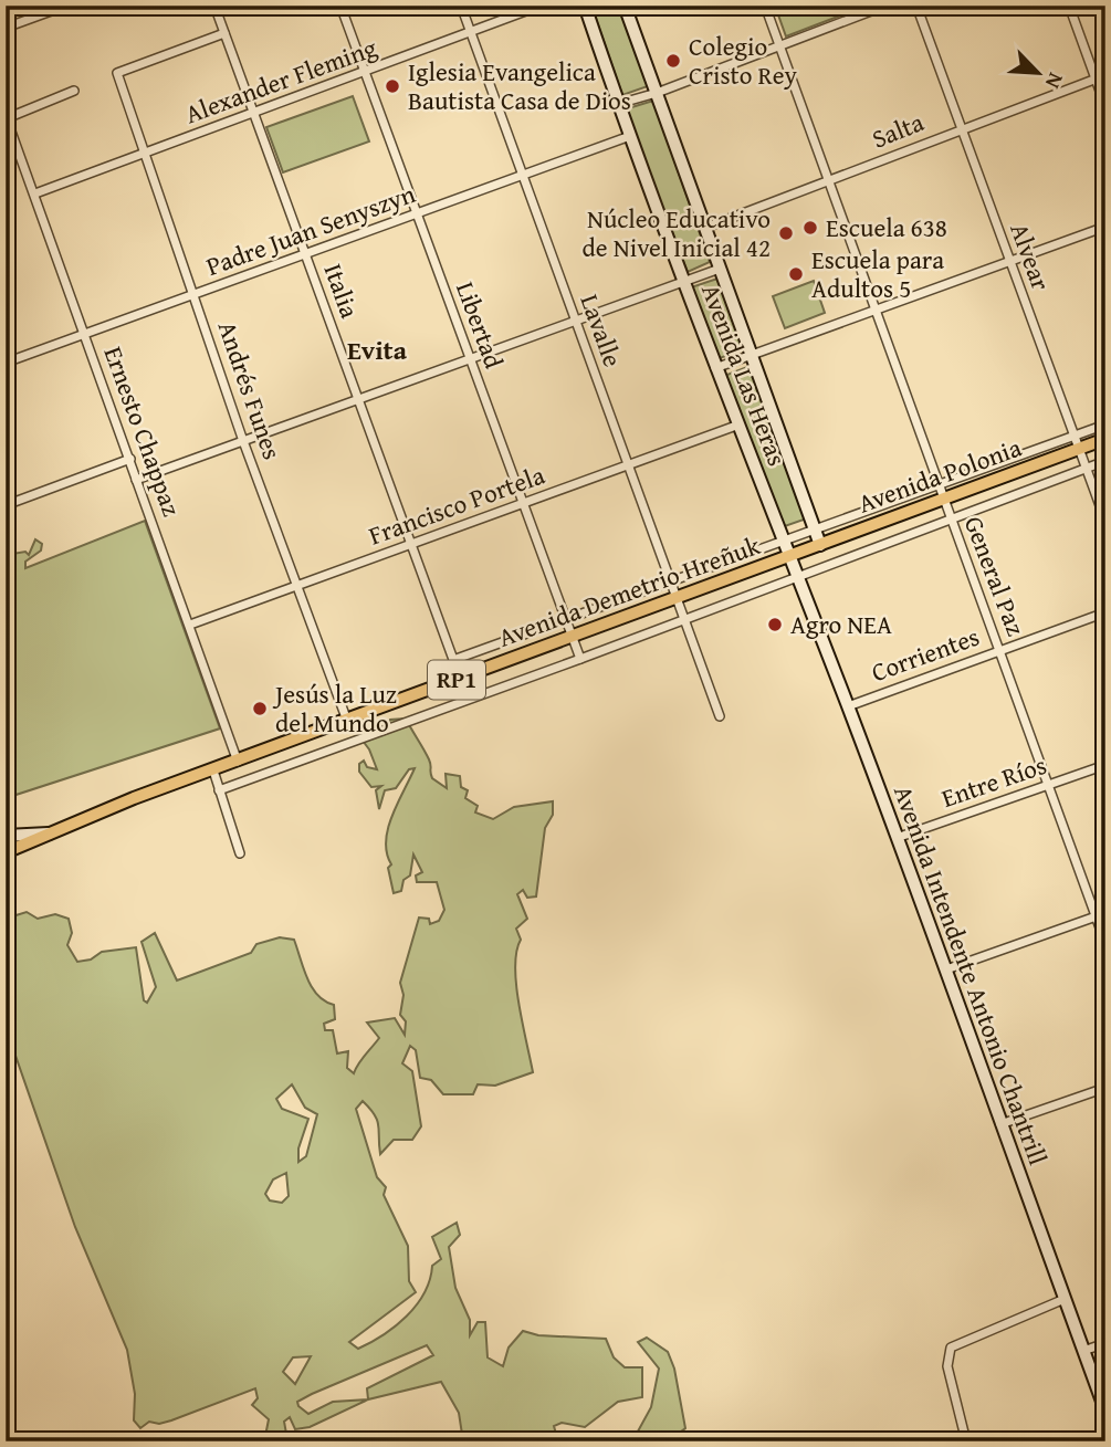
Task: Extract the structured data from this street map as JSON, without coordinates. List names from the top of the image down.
{
  "streets": {
    "main road": [
      "Avenida Las Heras",
      "Avenida Polonia",
      "Avenida Demetrio Hreñuk",
      "RP1",
      "Avenida Intendente Antonio Chantrill"
    ],
    "street": [
      "Alexander Fleming",
      "Salta",
      "Padre Juan Senyszyn",
      "Alvear",
      "Italia",
      "Libertad",
      "Lavalle",
      "Andrés Funes",
      "Ernesto Chappaz",
      "Francisco Portela",
      "General Paz",
      "Corrientes",
      "Entre Ríos"
    ]
  },
  "crossings": [
    ["Alexander Fleming", "Italia"],
    ["Alexander Fleming", "Libertad"],
    ["Alexander Fleming", "Lavalle"],
    ["Alexander Fleming", "Andrés Funes"],
    ["Alexander Fleming", "Ernesto Chappaz"],
    ["Salta", "Alvear"],
    ["Salta", "Avenida Las Heras"],
    ["Salta", "General Paz"],
    ["Padre Juan Senyszyn", "Italia"],
    ["Padre Juan Senyszyn", "Libertad"],
    ["Padre Juan Senyszyn", "Lavalle"],
    ["Padre Juan Senyszyn", "Avenida Las Heras"],
    ["Padre Juan Senyszyn", "Andrés Funes"],
    ["Padre Juan Senyszyn", "Ernesto Chappaz"],
    ["Alvear", "Avenida Polonia"],
    ["Alvear", "Avenida Demetrio Hreñuk"],
    ["Italia", "Andrés Funes"],
    ["Italia", "Avenida Polonia"],
    ["Italia", "Francisco Portela"],
    ["Italia", "Avenida Demetrio Hreñuk"],
    ["Libertad", "Avenida Polonia"],
    ["Libertad", "Francisco Portela"],
    ["Libertad", "Avenida Demetrio Hreñuk"],
    ["Lavalle", "Avenida Polonia"],
    ["Lavalle", "Francisco Portela"],
    ["Lavalle", "Avenida Demetrio Hreñuk"],
    ["Avenida Las Heras", "Avenida Polonia"],
    ["Avenida Las Heras", "Francisco Portela"],
    ["Avenida Las Heras", "Avenida Demetrio Hreñuk"],
    ["Avenida Las Heras", "Avenida Intendente Antonio Chantrill"],
    ["Andrés Funes", "Francisco Portela"],
    ["Andrés Funes", "Avenida Demetrio Hreñuk"],
    ["Ernesto Chappaz", "Francisco Portela"],
    ["Ernesto Chappaz", "Avenida Demetrio Hreñuk"],
    ["Avenida Polonia", "General Paz"],
    ["Avenida Polonia", "Avenida Demetrio Hreñuk"],
    ["Avenida Polonia", "Avenida Intendente Antonio Chantrill"],
    ["General Paz", "Avenida Demetrio Hreñuk"],
    ["General Paz", "Corrientes"],
    ["General Paz", "Entre Ríos"],
    ["Avenida Demetrio Hreñuk", "RP1"],
    ["Avenida Demetrio Hreñuk", "Avenida Intendente Antonio Chantrill"],
    ["Corrientes", "Avenida Intendente Antonio Chantrill"],
    ["Entre Ríos", "Avenida Intendente Antonio Chantrill"]
  ],
  "districts": ["Evita"],
  "places": [
    "Colegio Cristo Rey",
    "Iglesia Evangelica Bautista Casa de Dios",
    "Escuela 638",
    "Núcleo Educativo de Nivel Inicial 42",
    "Escuela para Adultos 5",
    "Agro NEA",
    "Jesús la Luz del Mundo"
  ],
  "north": "bottom right"
}
